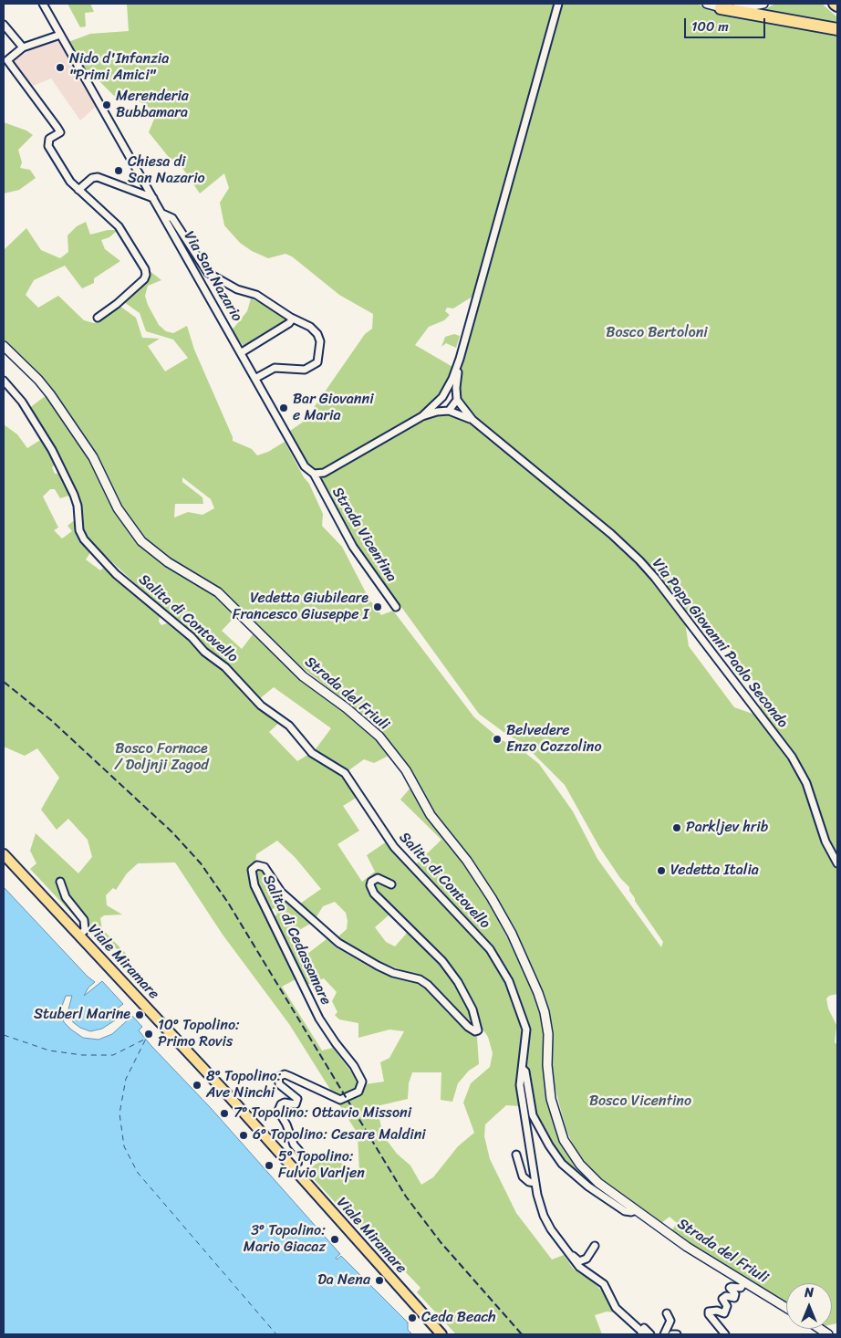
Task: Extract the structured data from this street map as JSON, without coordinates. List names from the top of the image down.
{
  "streets": {
    "main road": ["Strada del Friuli", "Viale Miramare"],
    "street": [
      "Via San Nazario",
      "Strada Vicentina",
      "Salita di Contovello",
      "Via Papa Giovanni Paolo Secondo",
      "Salita di Cedassamare"
    ]
  },
  "crossings": [
    ["Via San Nazario", "Strada Vicentina"],
    ["Salita di Contovello", "Strada del Friuli"],
    ["Salita di Cedassamare", "Viale Miramare"]
  ],
  "parks": ["Bosco Bertoloni", "Bosco Fornace / Doljnji Zagod", "Bosco Vicentino"],
  "places": [
    "Nido d'Infanzia \"Primi Amici\"",
    "Merenderia Bubbamara",
    "Chiesa di San Nazario",
    "Bar Giovanni e Maria",
    "Vedetta Giubileare Francesco Giuseppe I",
    "Belvedere Enzo Cozzolino",
    "Parkljev hrib",
    "Vedetta Italia",
    "Stuberl Marine",
    "10º Topolino: Primo Rovis",
    "8º Topolino: Ave Ninchi",
    "7º Topolino: Ottavio Missoni",
    "6º Topolino: Cesare Maldini",
    "5º Topolino: Fulvio Varljen",
    "3º Topolino: Mario Giacaz",
    "Da Nena",
    "Ceda Beach"
  ],
  "scale_bar": "100 m",
  "north": "top"
}
